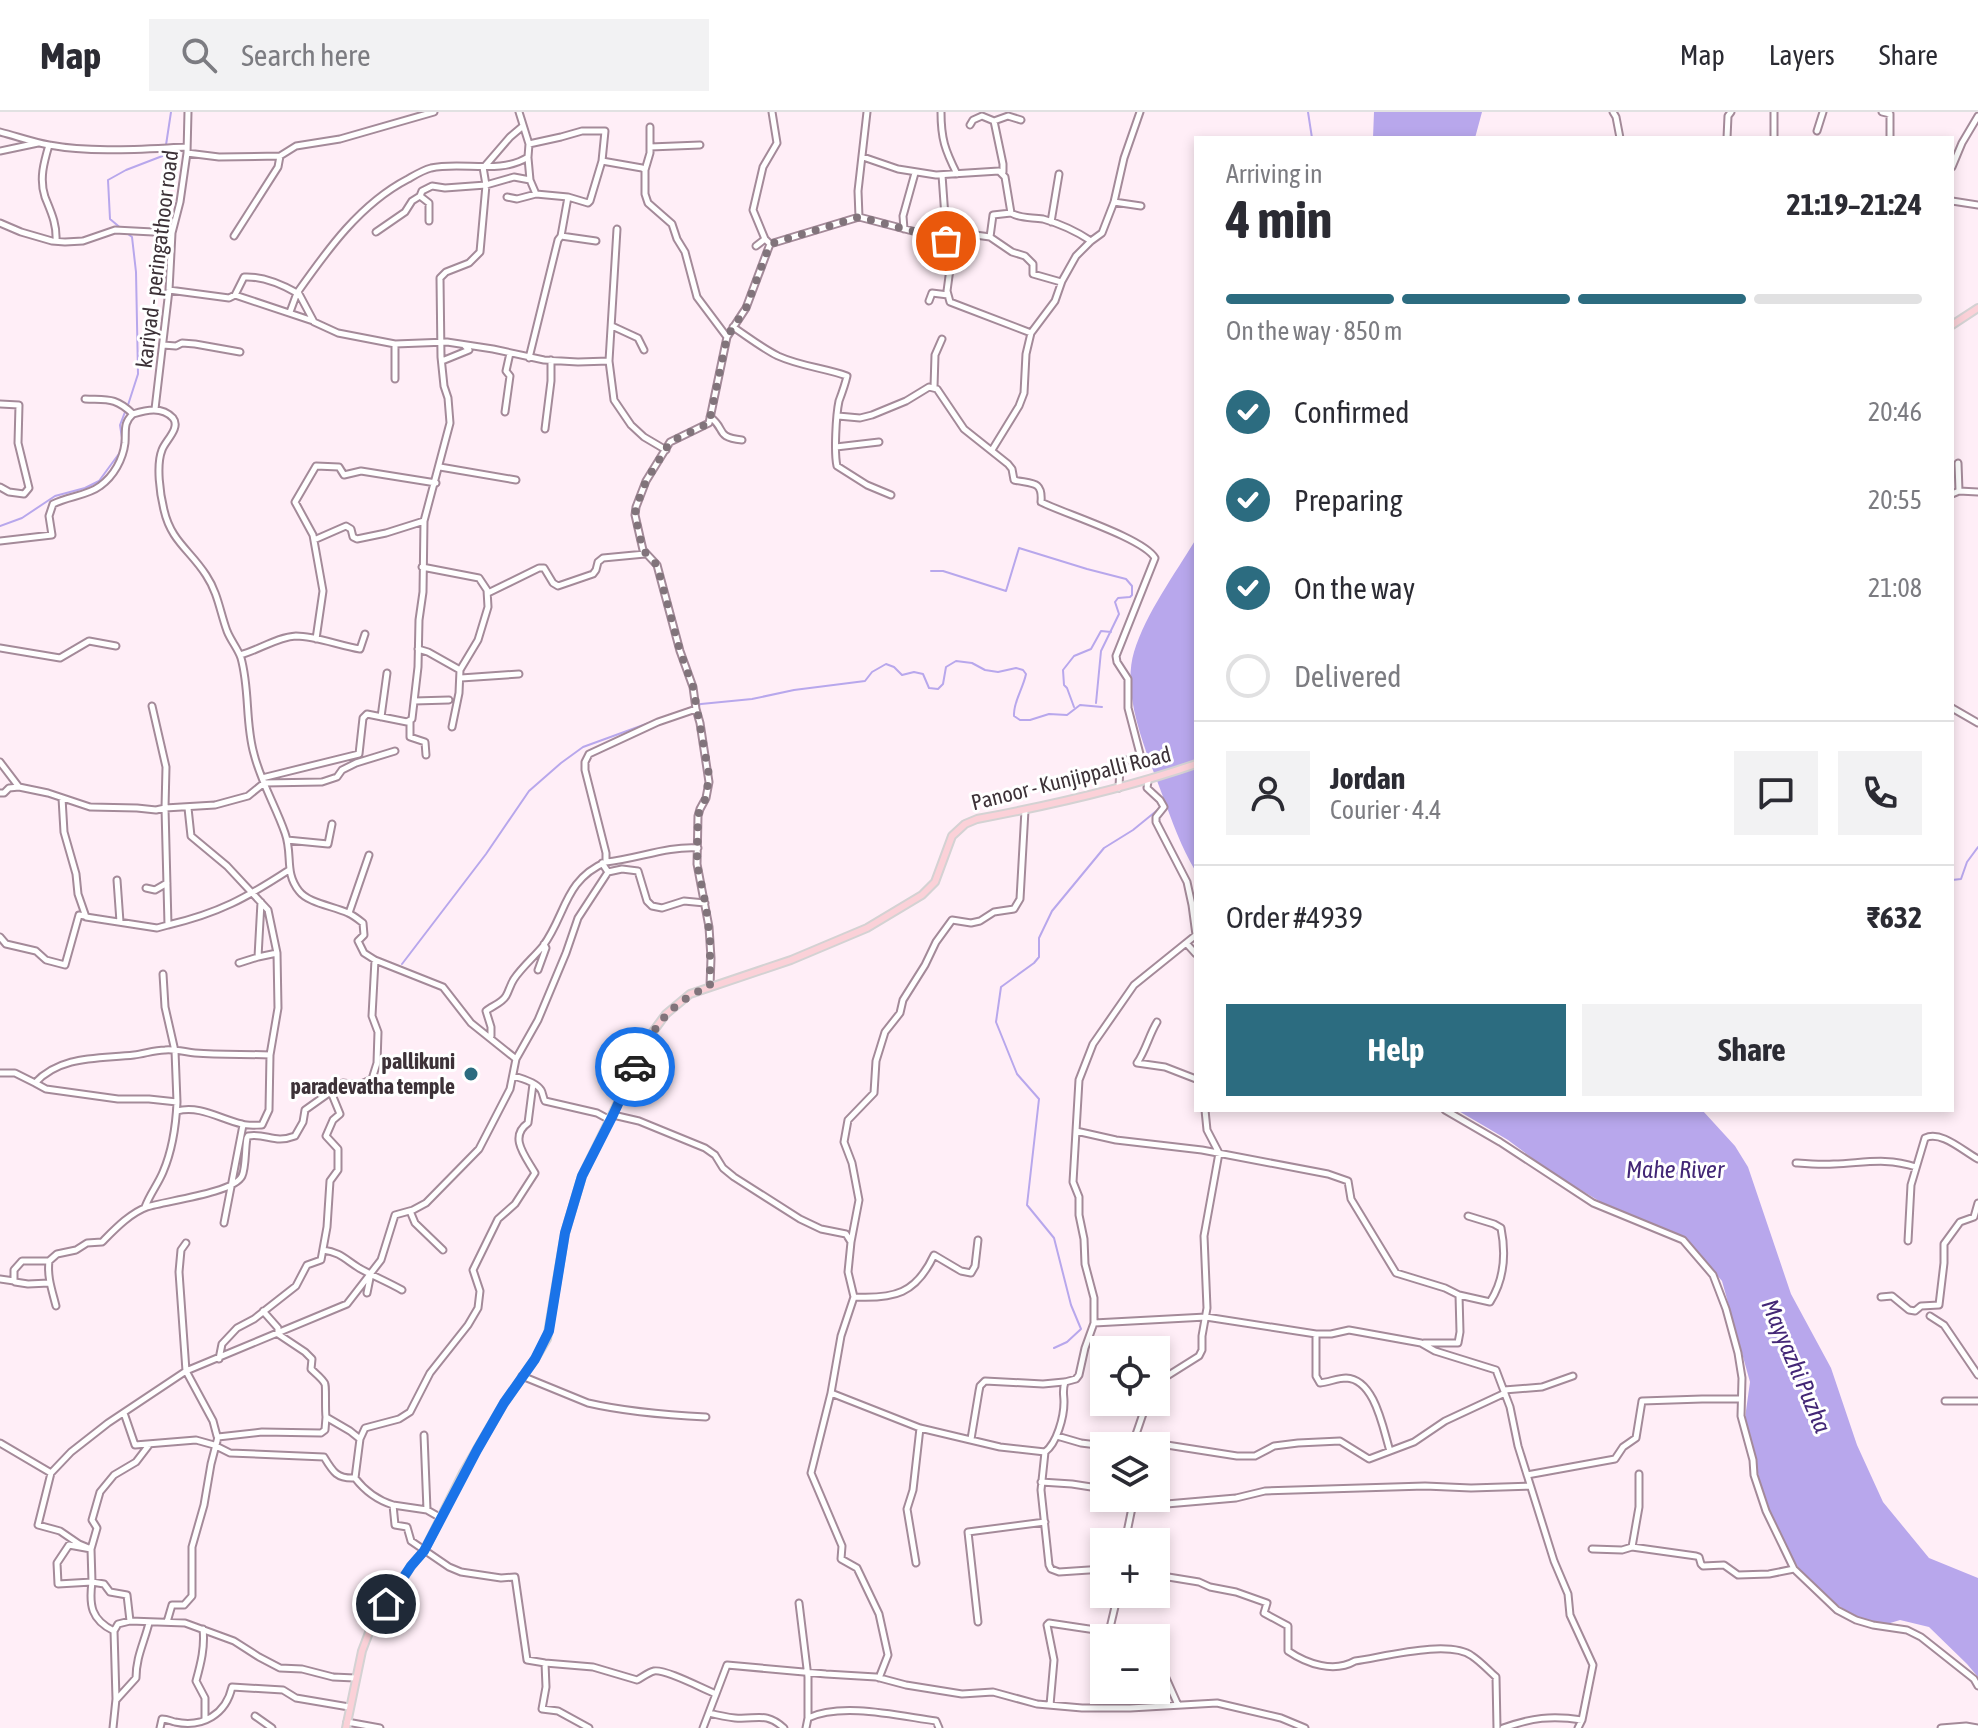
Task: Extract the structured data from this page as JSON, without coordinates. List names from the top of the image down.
{
  "streets": {
    "main road": ["Panoor - Kunjippalli Road"],
    "street": ["kariyad - peringathoor road"]
  },
  "water": ["Mahe River", "Mayyazhi Puzha"],
  "places": ["pallikuni paradevatha temple"],
  "page": {
    "header": "Map",
    "search": "Search here",
    "nav": ["Map", "Layers", "Share"],
    "heading": ["4 min", "Arriving in", "21:19–21:24"],
    "panel": [
      "Jordan",
      "Courier · 4.4",
      "Order #4939",
      "₹632"
    ],
    "bar": "On the way · 850 m",
    "list": [
      ["Confirmed", "20:46"],
      ["Preparing", "20:55"],
      ["On the way", "21:08"],
      "Delivered"
    ],
    "buttons": ["Help", "Share"],
    "map_buttons": ["+", "−"]
  }
}
